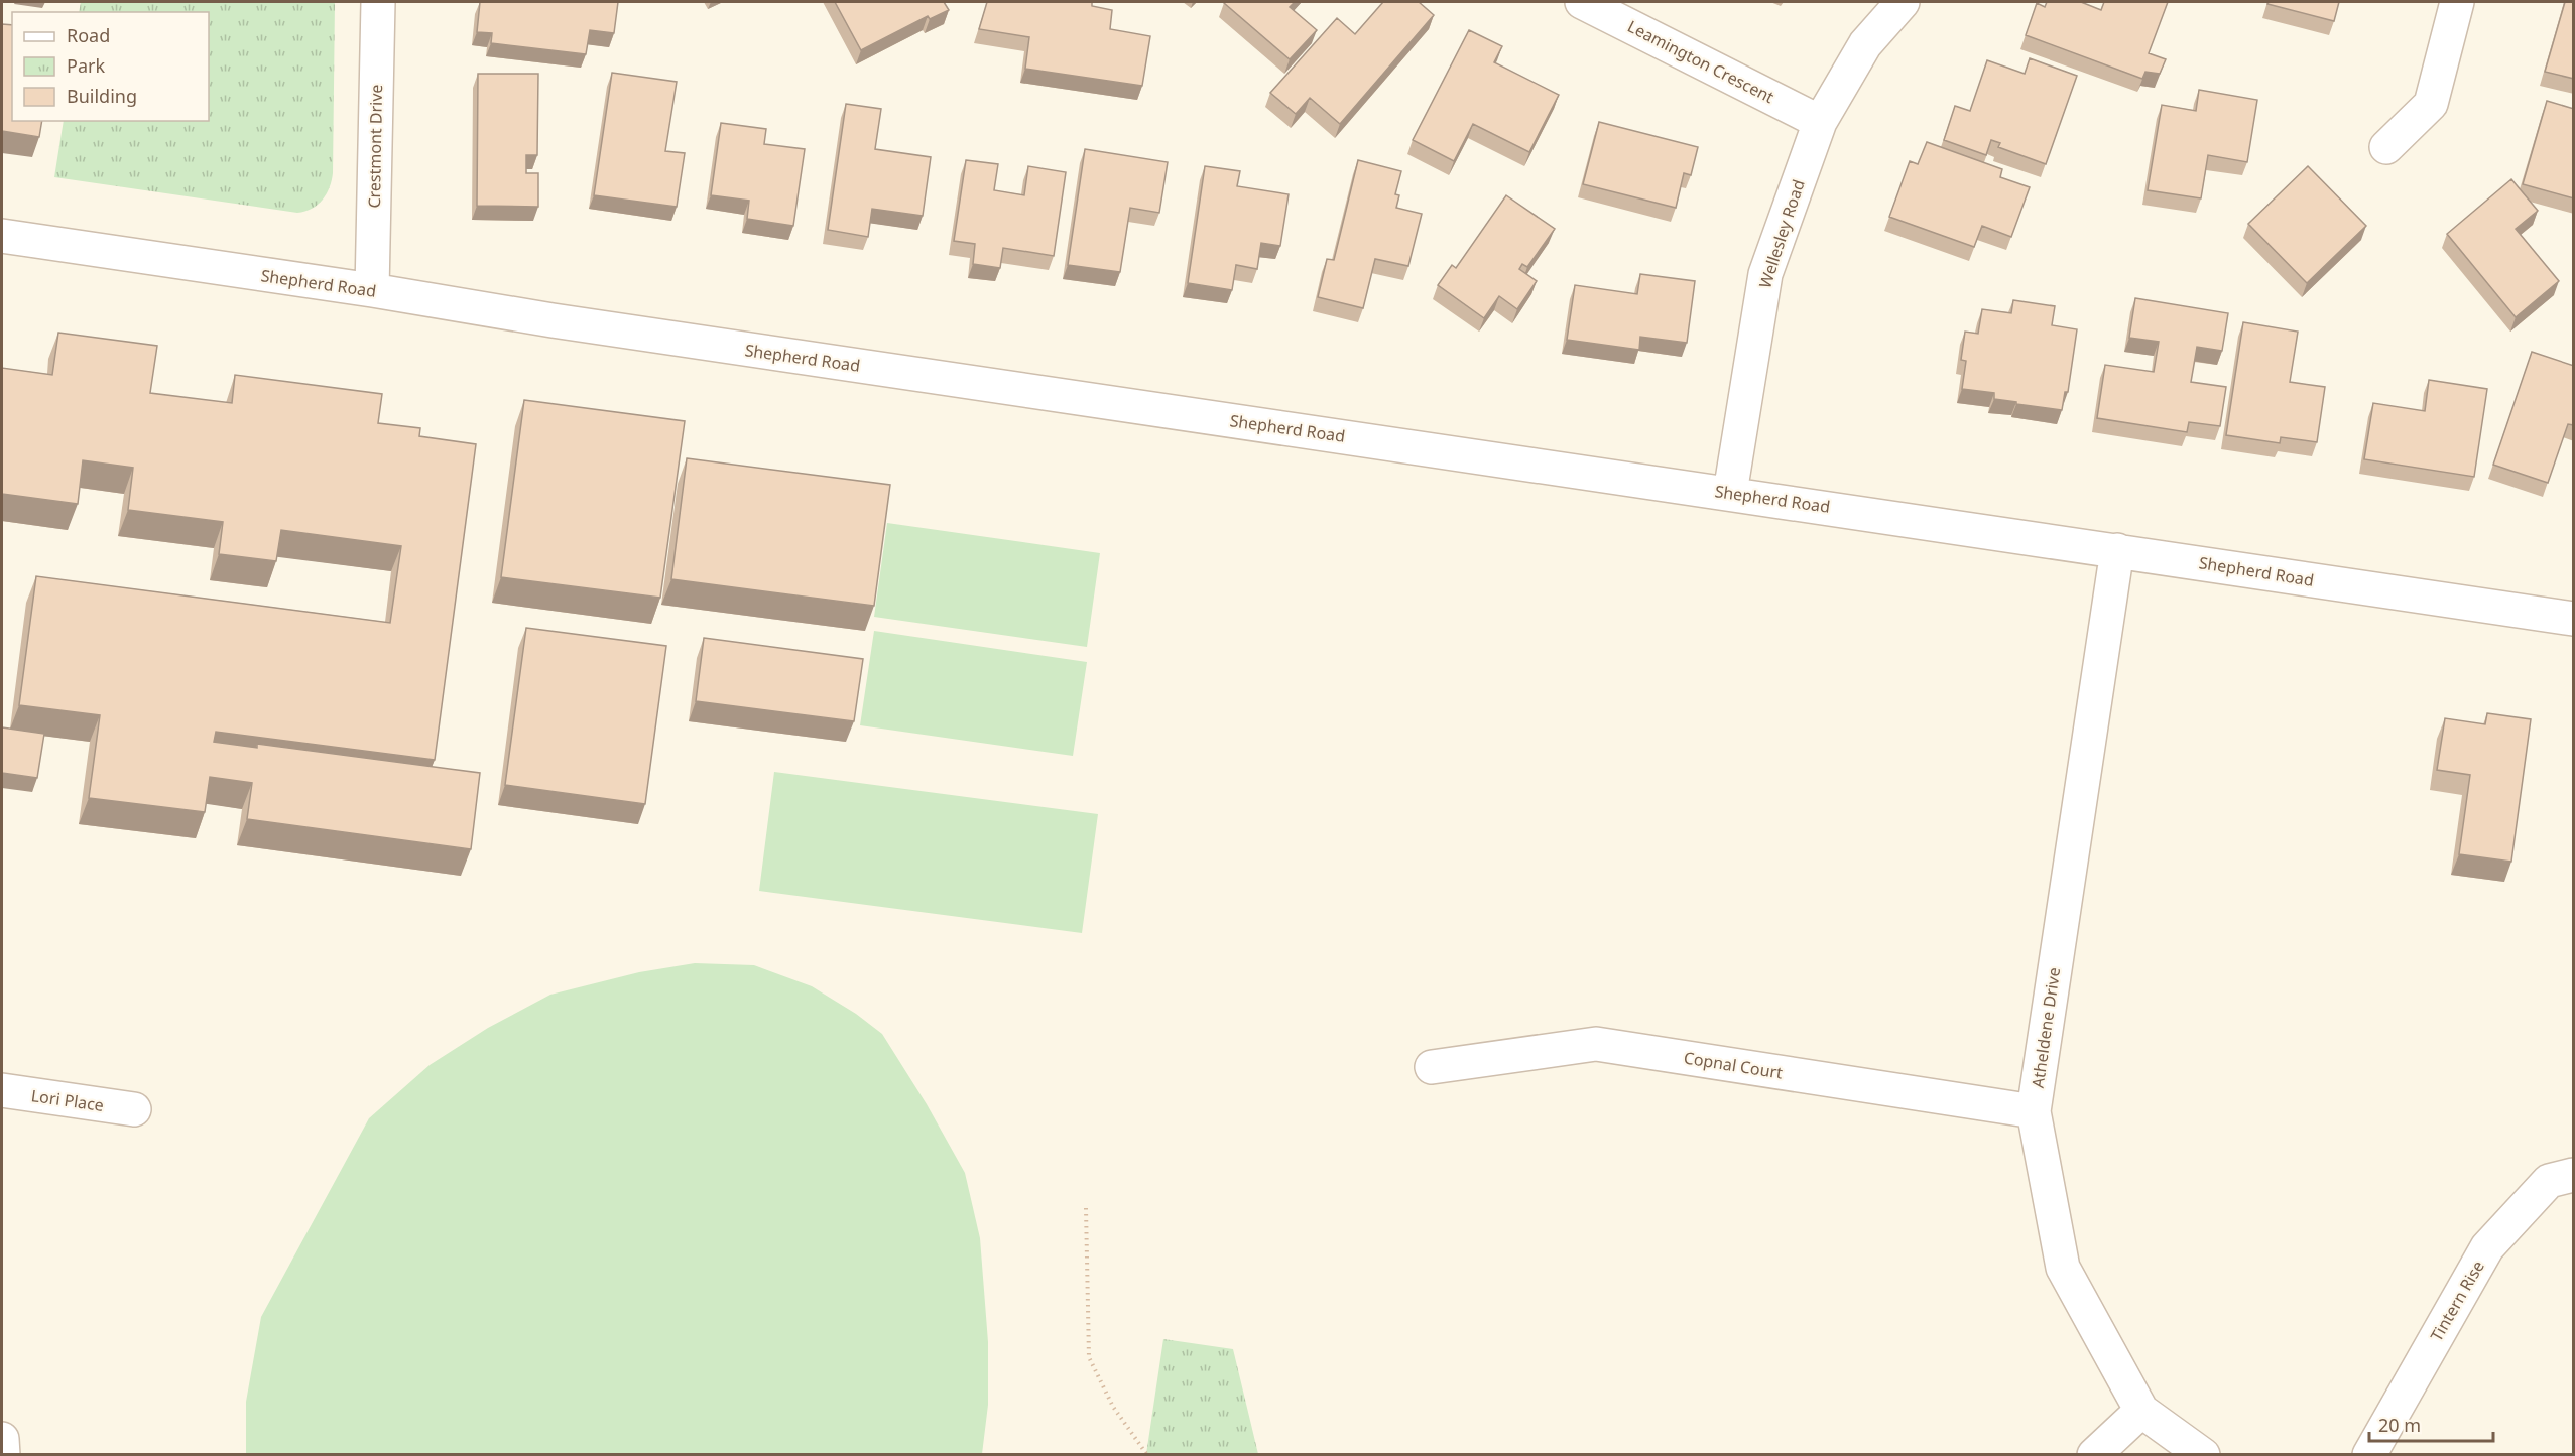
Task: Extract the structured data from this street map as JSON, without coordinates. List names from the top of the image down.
{
  "streets": {
    "street": [
      "Leamington Crescent",
      "Crestmont Drive",
      "Wellesley Road",
      "Shepherd Road",
      "Atheldene Drive",
      "Copnal Court",
      "Lori Place",
      "Tintern Rise"
    ]
  },
  "crossings": [
    ["Leamington Crescent", "Wellesley Road"],
    ["Crestmont Drive", "Shepherd Road"],
    ["Wellesley Road", "Shepherd Road"],
    ["Shepherd Road", "Atheldene Drive"],
    ["Atheldene Drive", "Copnal Court"]
  ],
  "legend": ["Road", "Park", "Building"],
  "scale_bar": "20 m"
}
